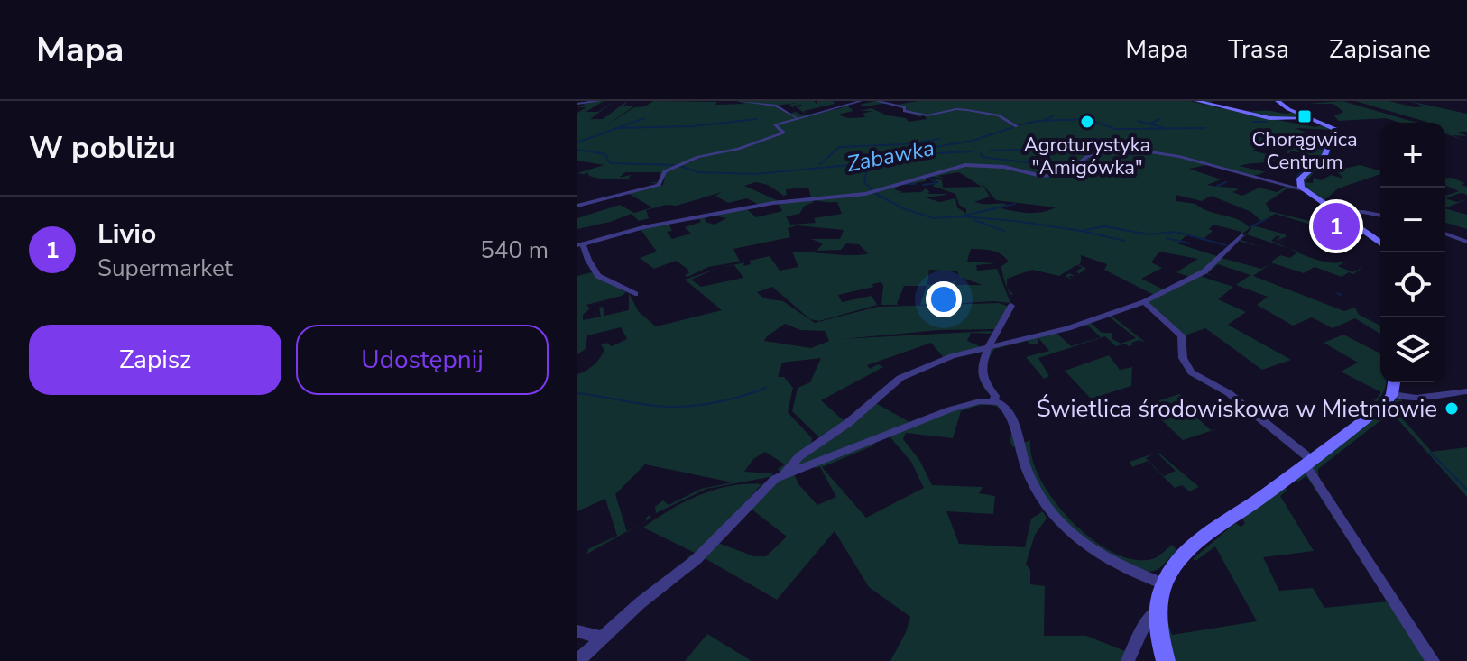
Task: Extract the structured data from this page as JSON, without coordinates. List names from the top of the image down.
{
  "water": ["Zabawka"],
  "places": {
    "transit": ["Chorągwica Centrum"],
    "other": ["Agroturystyka \"Amigówka\"", "Świetlica środowiskowa w Mietniowie"]
  },
  "page": {
    "header": "Mapa",
    "nav": ["Mapa", "Trasa", "Zapisane"],
    "heading": "W pobliżu",
    "map_buttons": ["+", "−"],
    "list": [
      {
        "mark": "1",
        "name": "Livio",
        "note": "Supermarket",
        "value": "540 m"
      }
    ],
    "pins": "1",
    "buttons": ["Zapisz", "Udostępnij"]
  }
}
